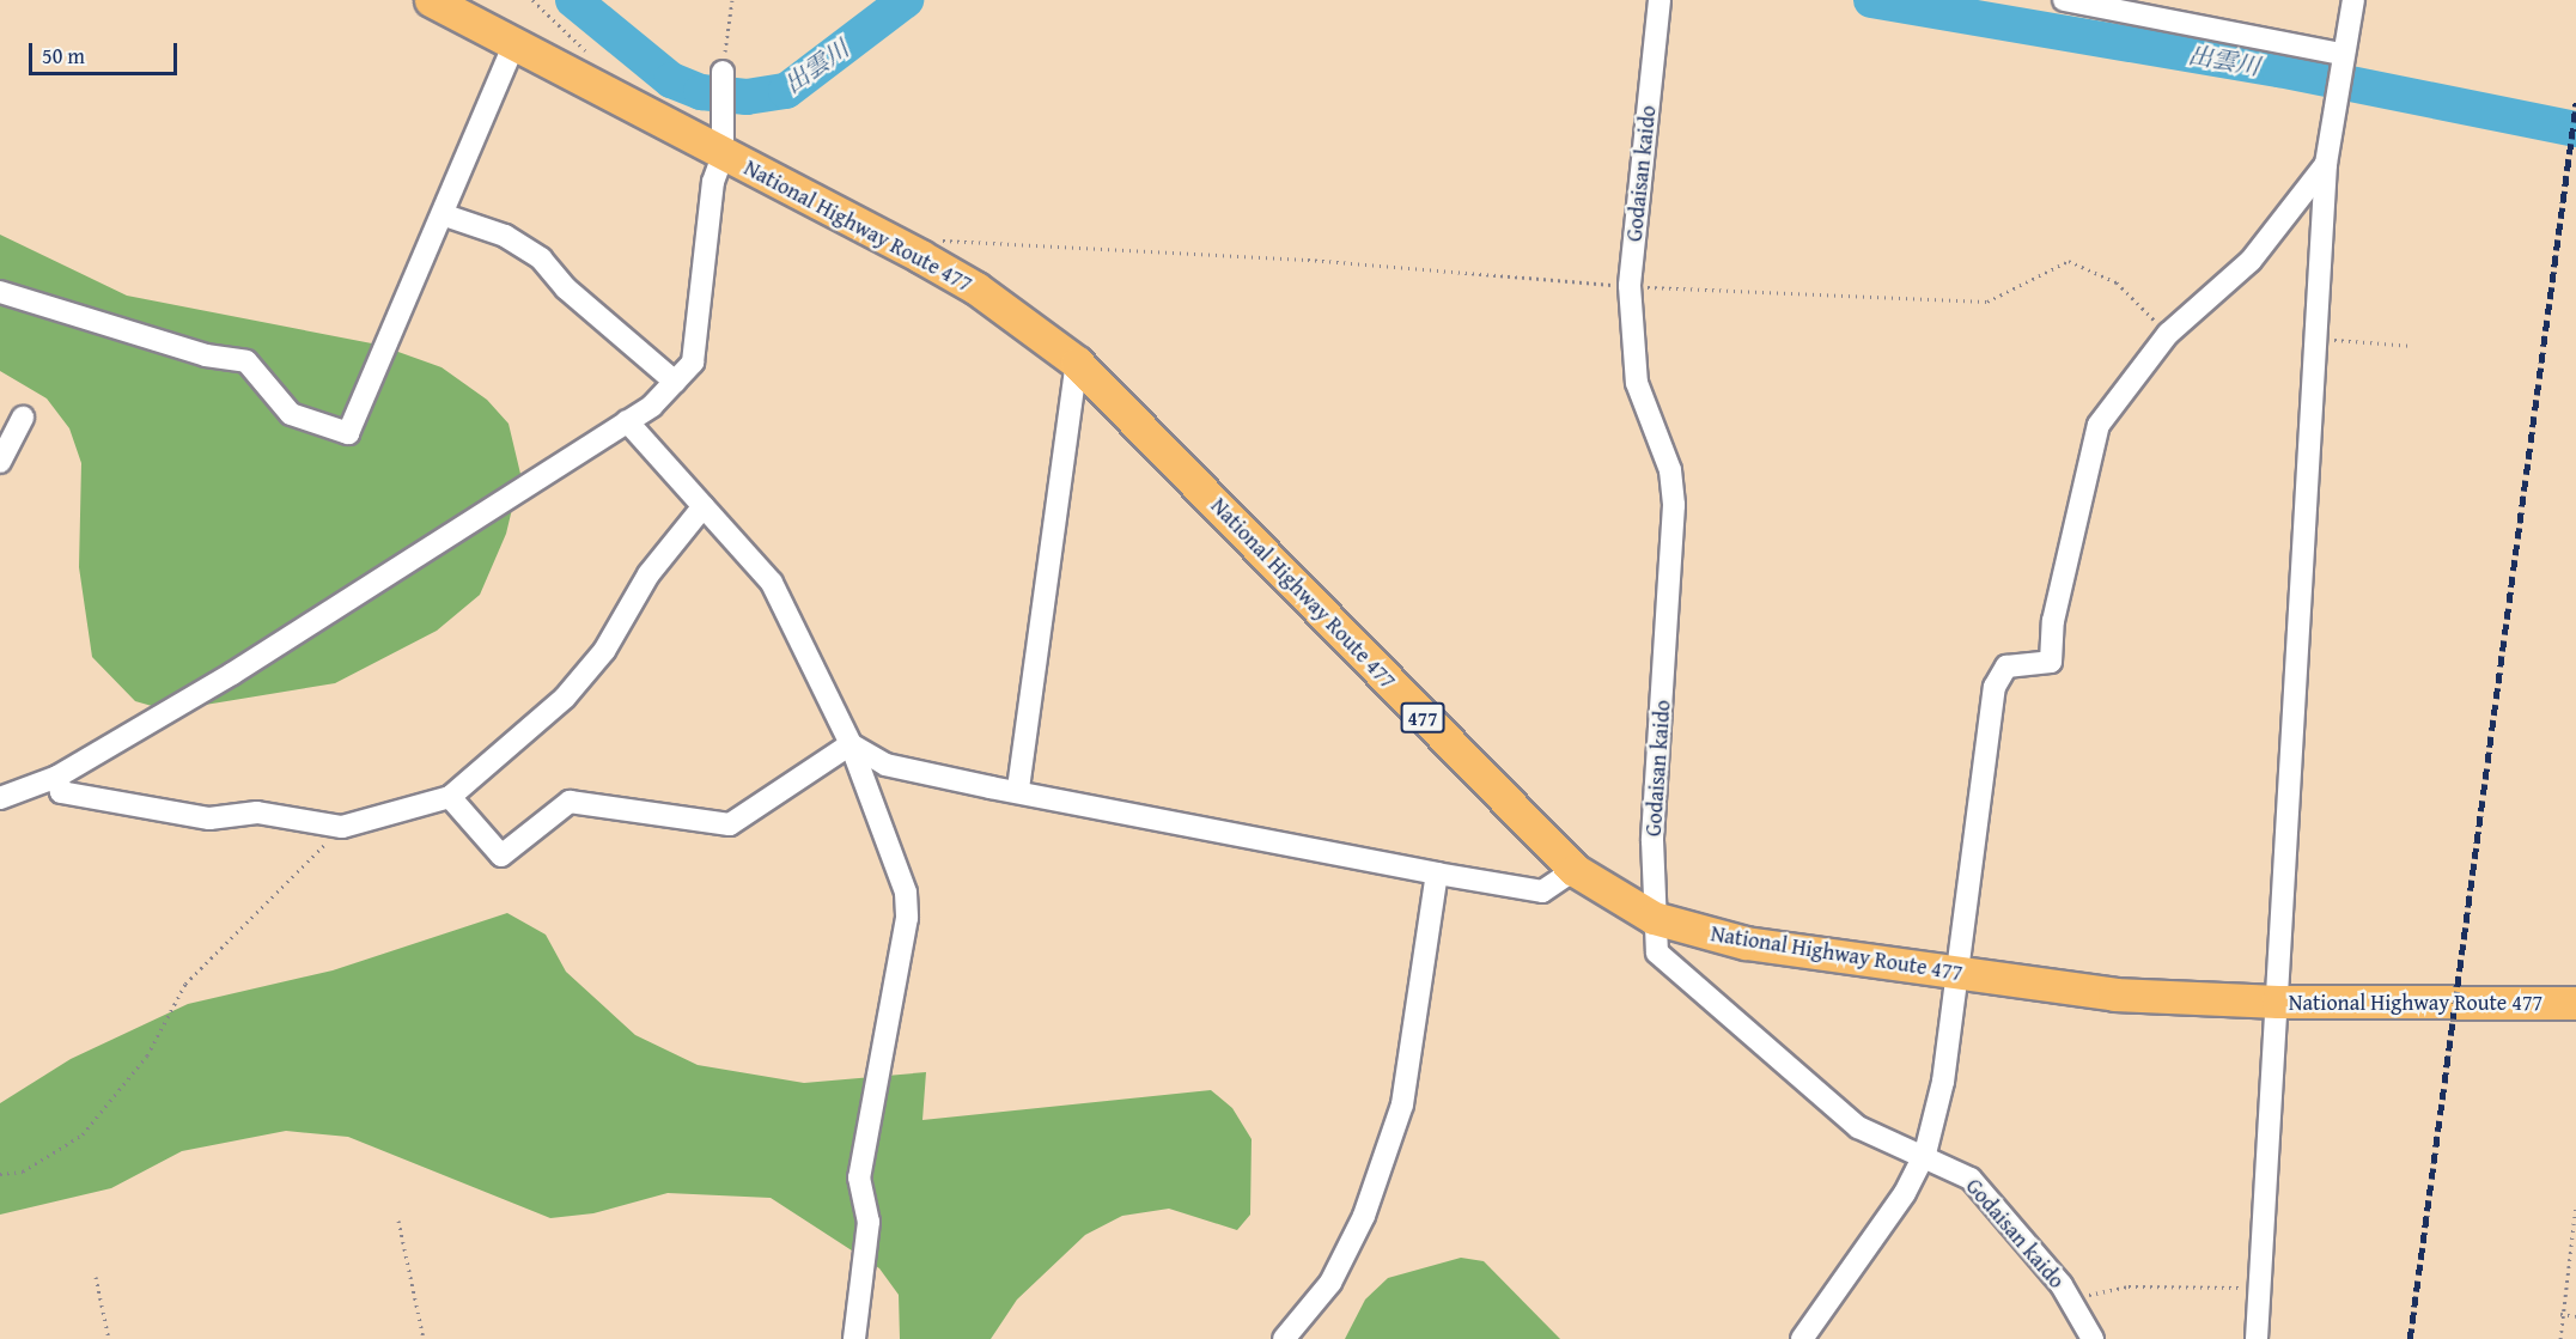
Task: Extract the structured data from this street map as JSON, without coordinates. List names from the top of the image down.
{
  "streets": {
    "highway": ["National Highway Route 477", "477"],
    "street": ["Godaisan kaido"]
  },
  "crossings": [
    ["Godaisan kaido", "National Highway Route 477"]
  ],
  "water": ["出雲川"],
  "scale_bar": "50 m"
}
